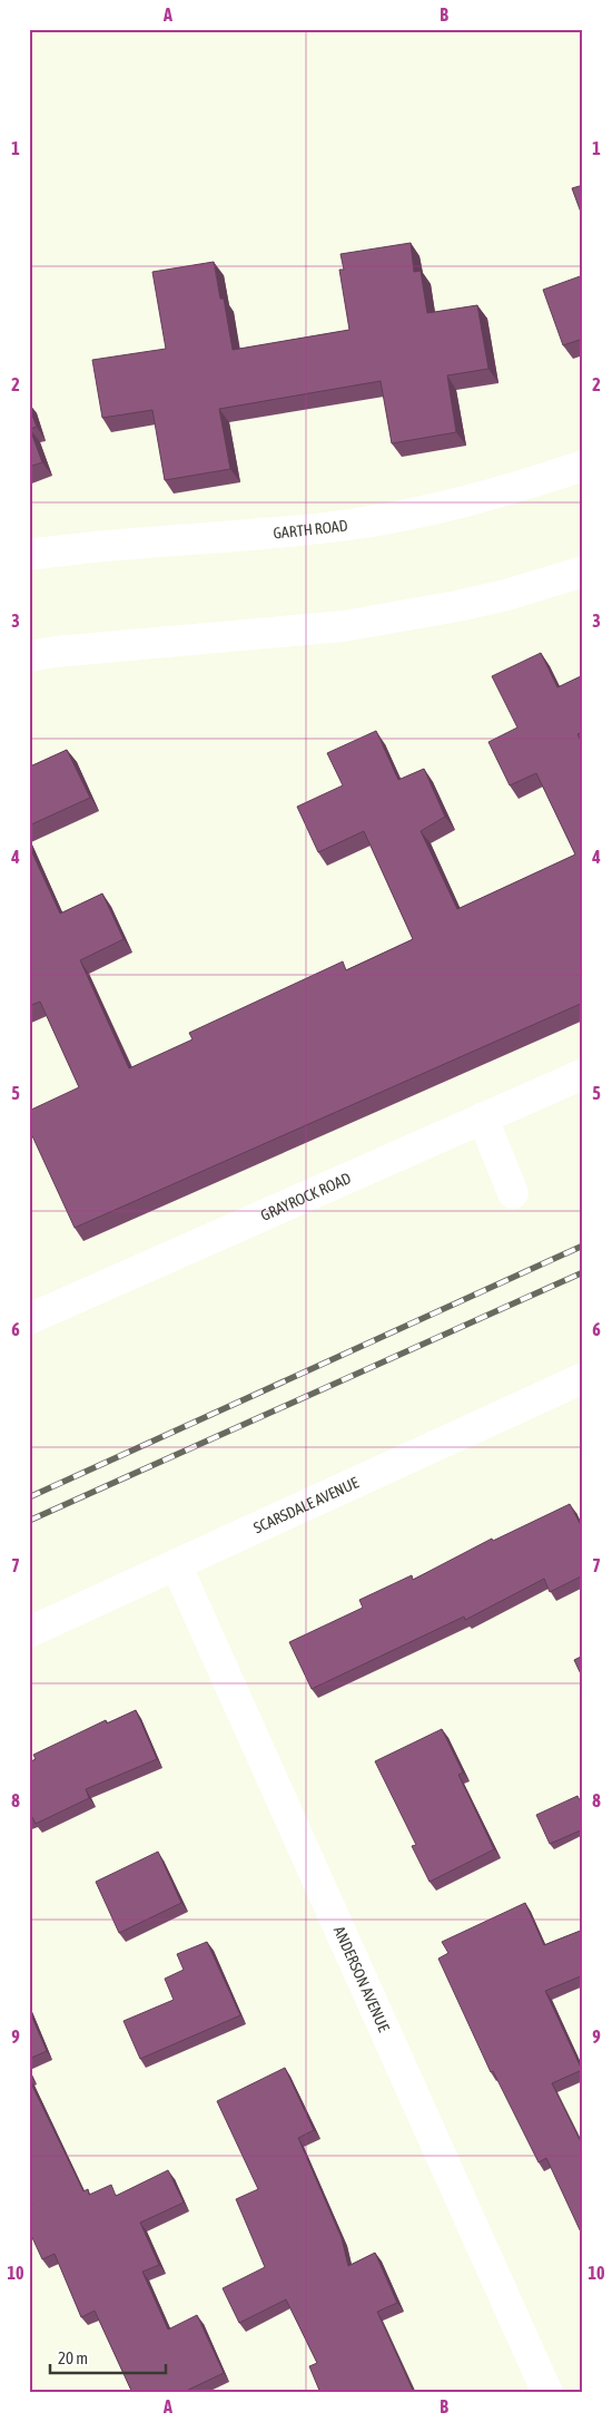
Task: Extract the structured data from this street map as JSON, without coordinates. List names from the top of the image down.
{
  "streets": {
    "street": [
      "GARTH ROAD",
      "GRAYROCK ROAD",
      "SCARSDALE AVENUE",
      "ANDERSON AVENUE"
    ]
  },
  "crossings": [
    ["SCARSDALE AVENUE", "ANDERSON AVENUE"]
  ],
  "scale_bar": "20 m",
  "grid": {
    "columns": ["A", "B"],
    "rows": [
      "1",
      "2",
      "3",
      "4",
      "5",
      "6",
      "7",
      "8",
      "9",
      "10"
    ]
  }
}
